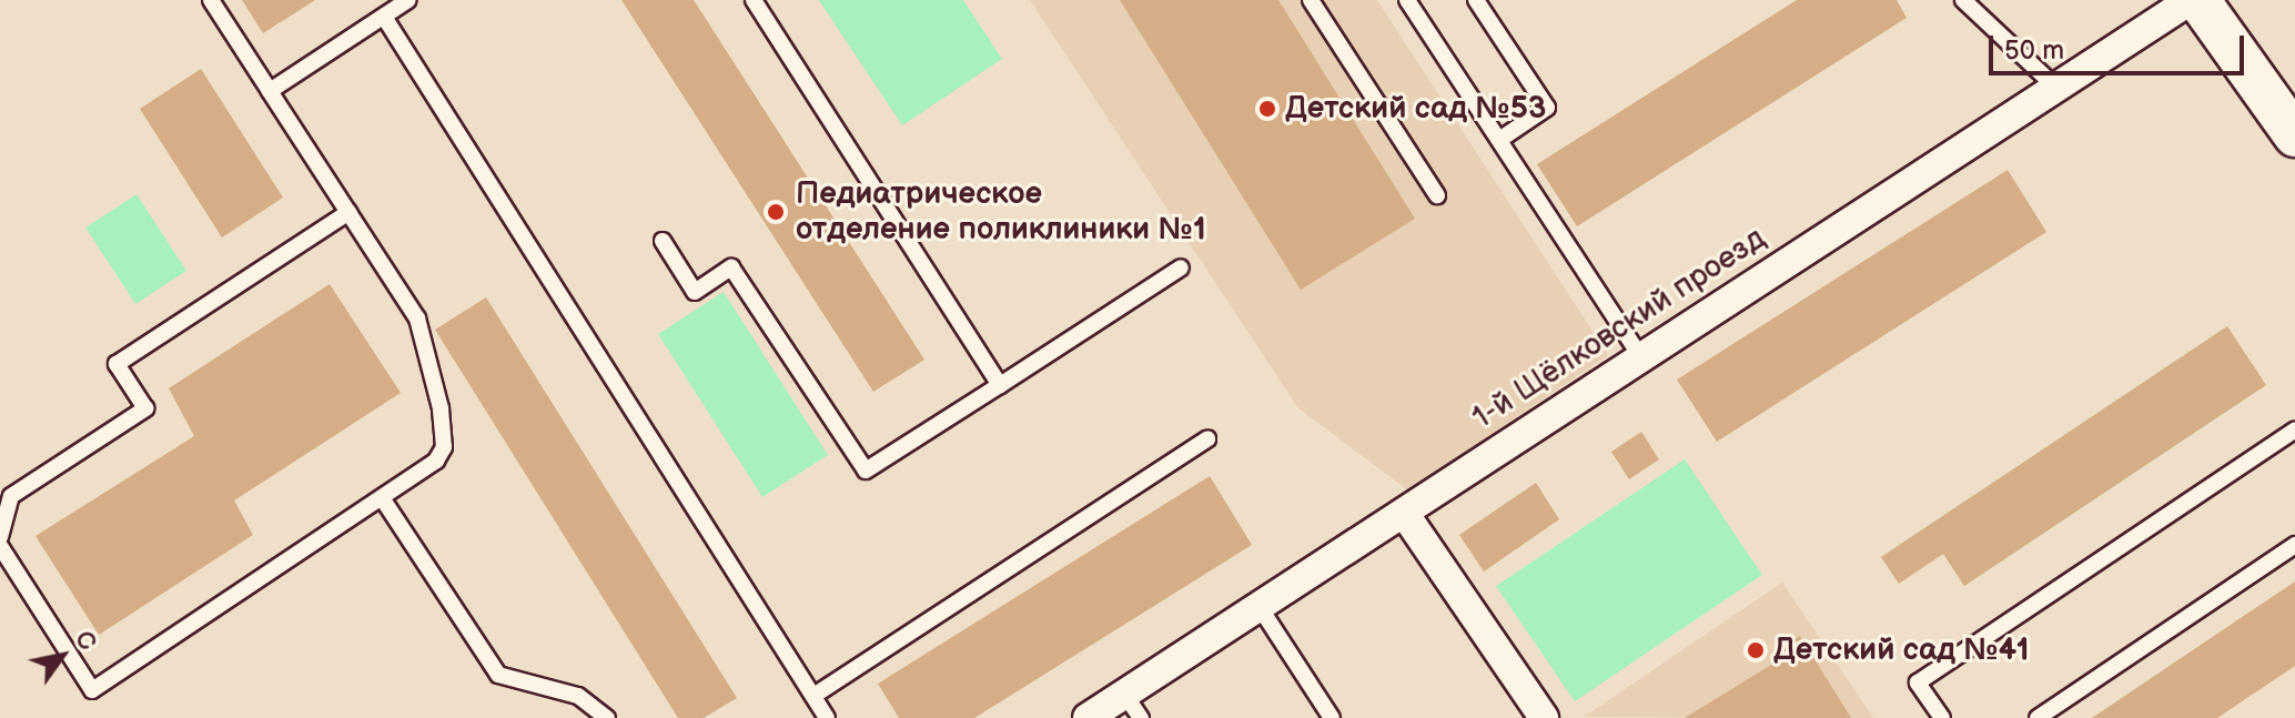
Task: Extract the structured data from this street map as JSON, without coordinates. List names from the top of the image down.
{
  "streets": {
    "street": ["1-й Щёлковский проезд"]
  },
  "places": ["Детский сад №53", "Педиатрическое отделение поликлиники №1", "Детский сад №41"],
  "scale_bar": "50 m",
  "north": "top right"
}
